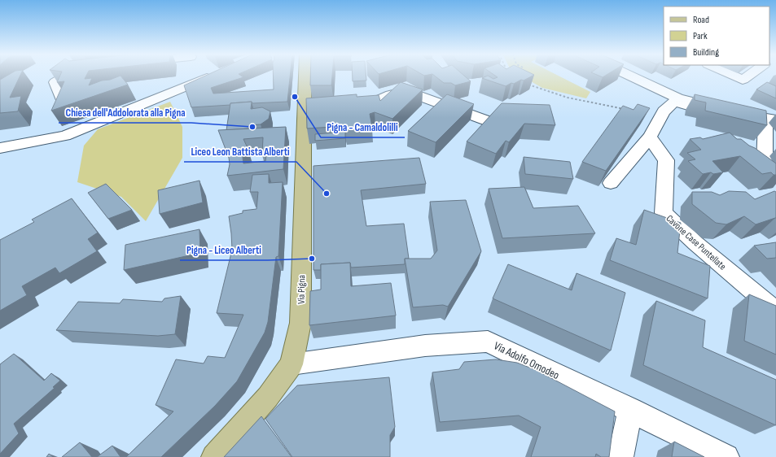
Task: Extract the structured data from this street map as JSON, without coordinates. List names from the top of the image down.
{
  "streets": {
    "main road": ["Via Pigna"],
    "street": ["Cavone Case Puntellate", "Via Adolfo Omodeo"]
  },
  "crossings": [
    ["Via Pigna", "Via Adolfo Omodeo"]
  ],
  "places": [
    "Pigna - Camaldolilli",
    "Chiesa dell'Addolorata alla Pigna",
    "Liceo Leon Battista Alberti",
    "Pigna - Liceo Alberti"
  ],
  "legend": ["Road", "Park", "Building"]
}
